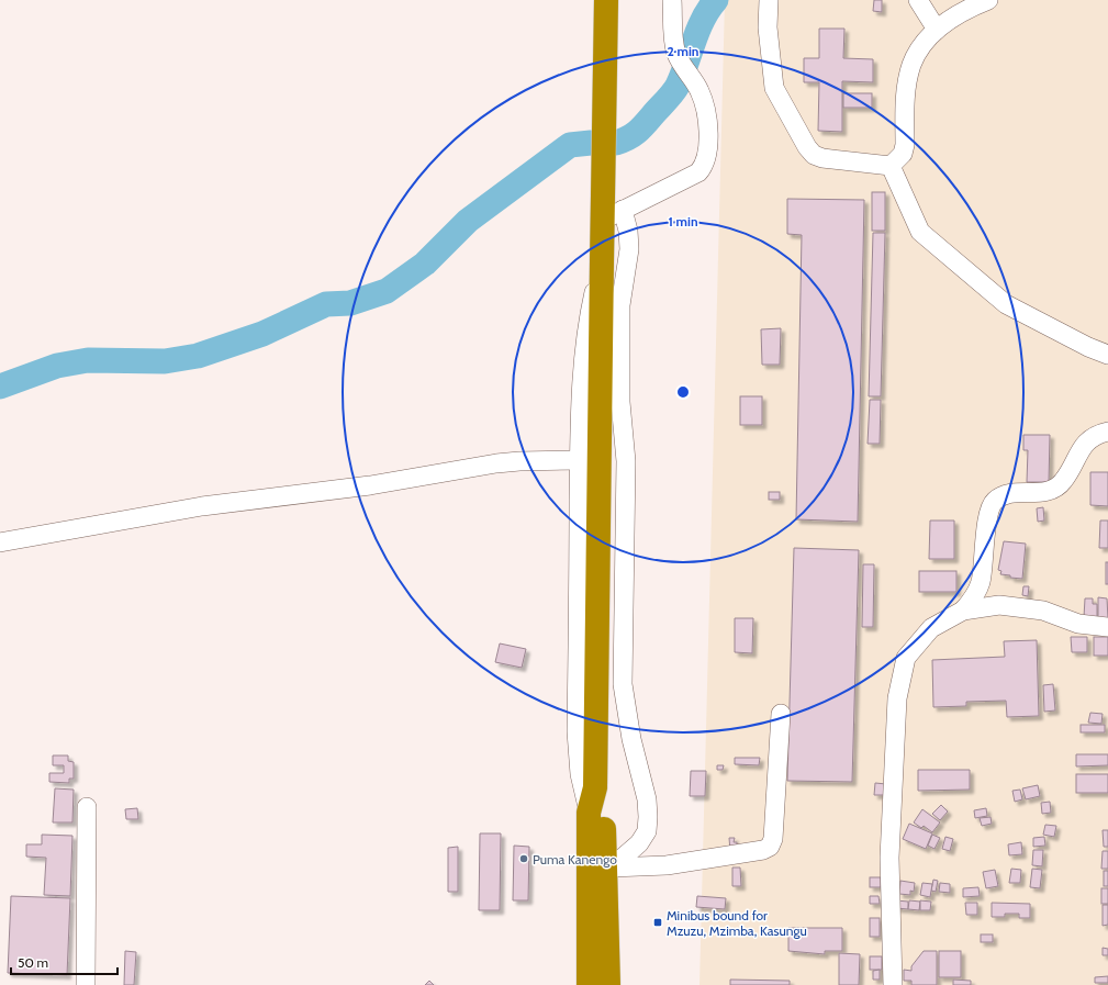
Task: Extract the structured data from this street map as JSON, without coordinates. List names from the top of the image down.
{
  "places": {
    "other": ["Puma Kanengo"],
    "transit": ["Minibus bound for Mzuzu, Mzimba, Kasungu"]
  },
  "scale_bar": "50 m",
  "rings": ["2 min", "1 min"]
}
